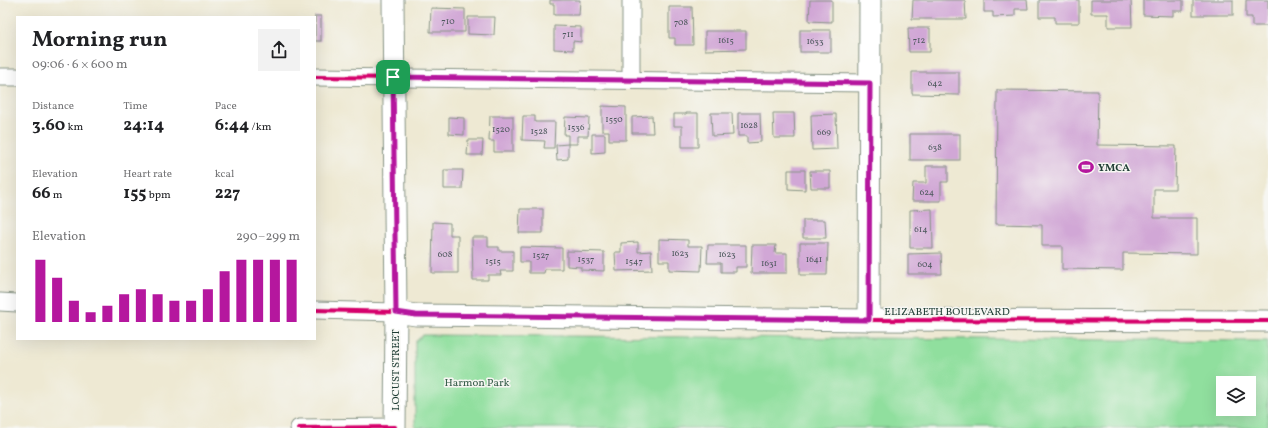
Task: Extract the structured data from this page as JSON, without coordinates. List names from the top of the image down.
{
  "streets": {
    "street": ["ELIZABETH BOULEVARD", "LOCUST STREET"]
  },
  "crossings": [
    ["ELIZABETH BOULEVARD", "LOCUST STREET"]
  ],
  "parks": ["Harmon Park"],
  "places": {
    "sports": ["YMCA"]
  },
  "house_numbers": [
    "710",
    "708",
    "711",
    "1615",
    "712",
    "1633",
    "642",
    "1550",
    "1628",
    "1536",
    "1520",
    "1528",
    "669",
    "638",
    "624",
    "614",
    "1623",
    "608",
    "1623",
    "1527",
    "1537",
    "1641",
    "1515",
    "1547",
    "1631",
    "604"
  ],
  "page": {
    "heading": ["Morning run", "09:06 · 6 × 600 m"],
    "stats": [
      ["Distance", "3.60 km"],
      ["Time", "24:14"],
      ["Pace", "6:44 /km"],
      ["Elevation", "66 m"],
      ["Heart rate", "155 bpm"],
      ["kcal", "227"]
    ],
    "chart": ["Elevation", "290–299 m"]
  }
}
